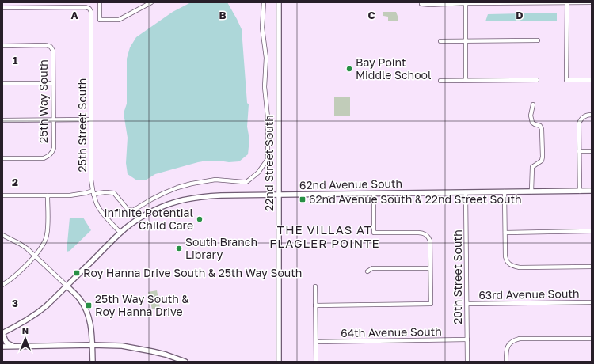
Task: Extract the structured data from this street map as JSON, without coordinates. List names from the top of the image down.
{
  "streets": {
    "street": [
      "25th Way South",
      "25th Street South",
      "22nd Street South",
      "62nd Avenue South",
      "20th Street South",
      "63rd Avenue South",
      "64th Avenue South"
    ]
  },
  "crossings": [
    ["25th Street South", "62nd Avenue South"],
    ["22nd Street South", "62nd Avenue South"],
    ["62nd Avenue South", "20th Street South"],
    ["20th Street South", "63rd Avenue South"],
    ["20th Street South", "64th Avenue South"]
  ],
  "districts": ["THE VILLAS AT FLAGLER POINTE"],
  "places": {
    "other": ["Bay Point Middle School", "Infinite Potential Child Care", "South Branch Library"],
    "transit": ["62nd Avenue South & 22nd Street South", "Roy Hanna Drive South & 25th Way South", "25th Way South & Roy Hanna Drive"]
  },
  "north": "top",
  "grid": {
    "columns": [
      "A",
      "B",
      "C",
      "D"
    ],
    "rows": ["1", "2", "3"]
  }
}
